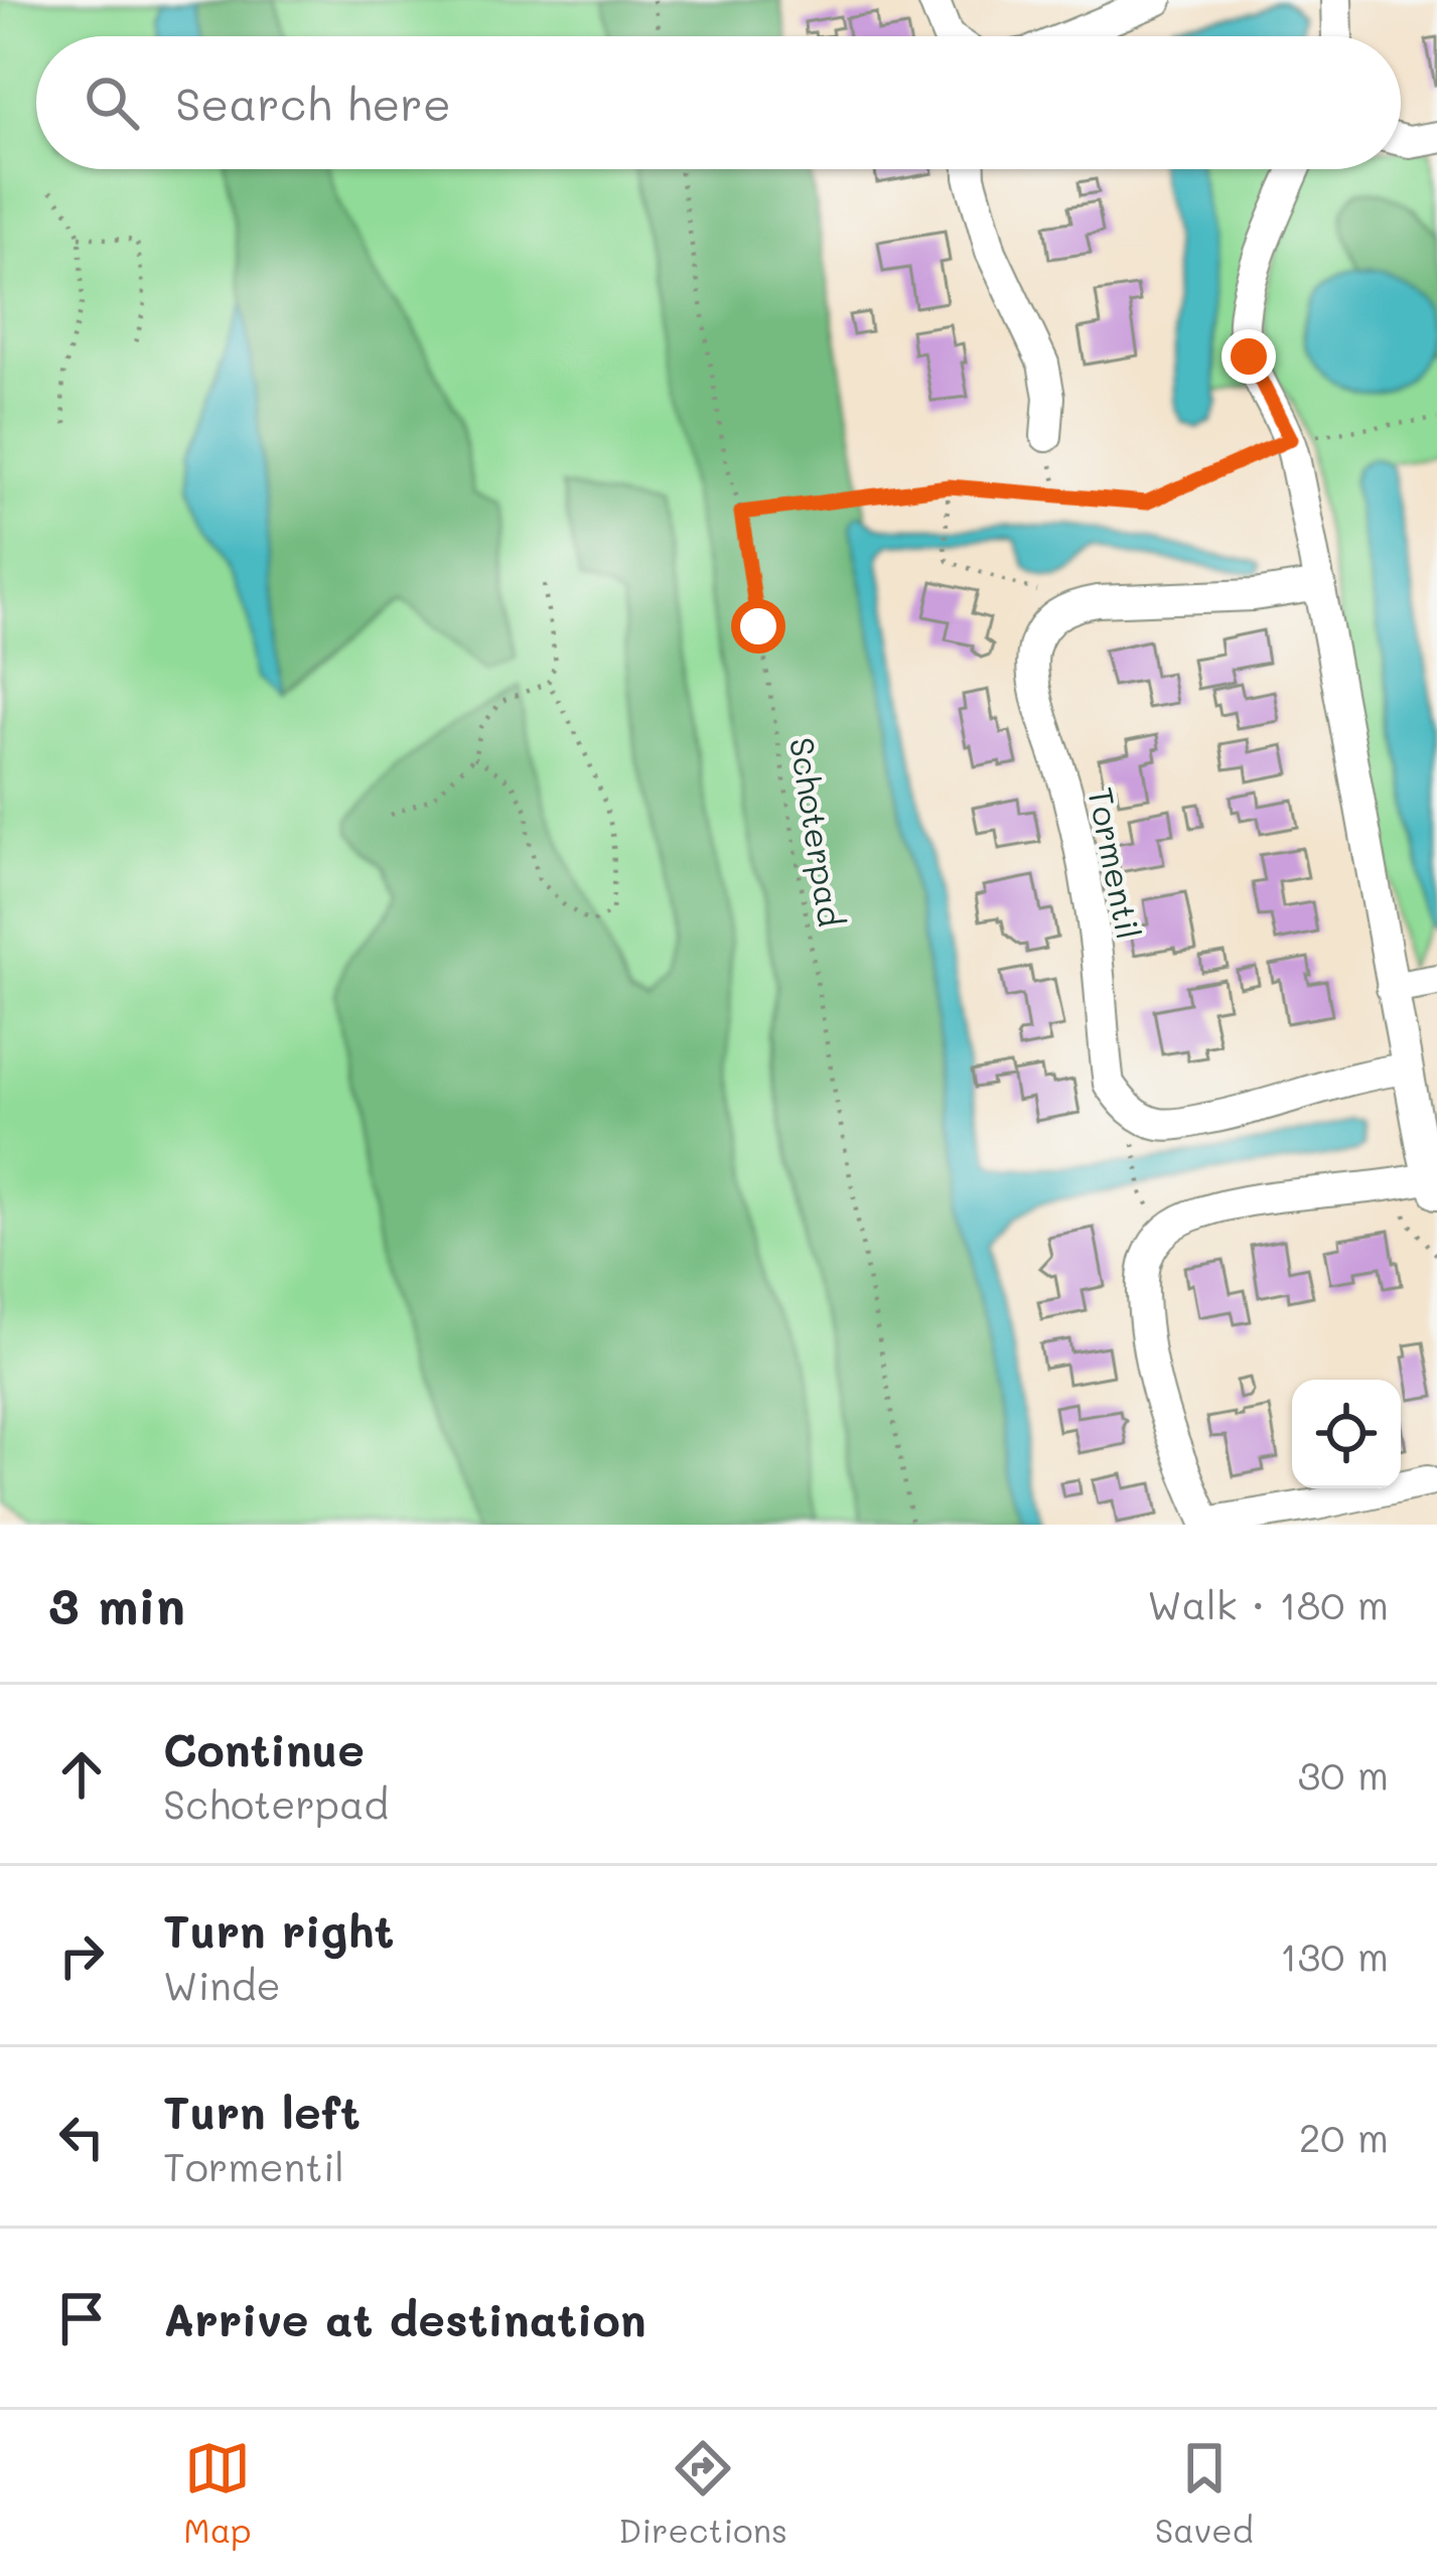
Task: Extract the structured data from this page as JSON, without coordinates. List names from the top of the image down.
{
  "streets": {
    "street": ["Tormentil"],
    "path": ["Schoterpad"]
  },
  "page": {
    "search": "Search here",
    "heading": ["3 min", "Walk · 180 m"],
    "list": [
      ["Continue", "Schoterpad", "30 m"],
      ["Turn right", "Winde", "130 m"],
      ["Turn left", "Tormentil", "20 m"],
      "Arrive at destination"
    ],
    "nav": ["Map", "Directions", "Saved"]
  }
}
